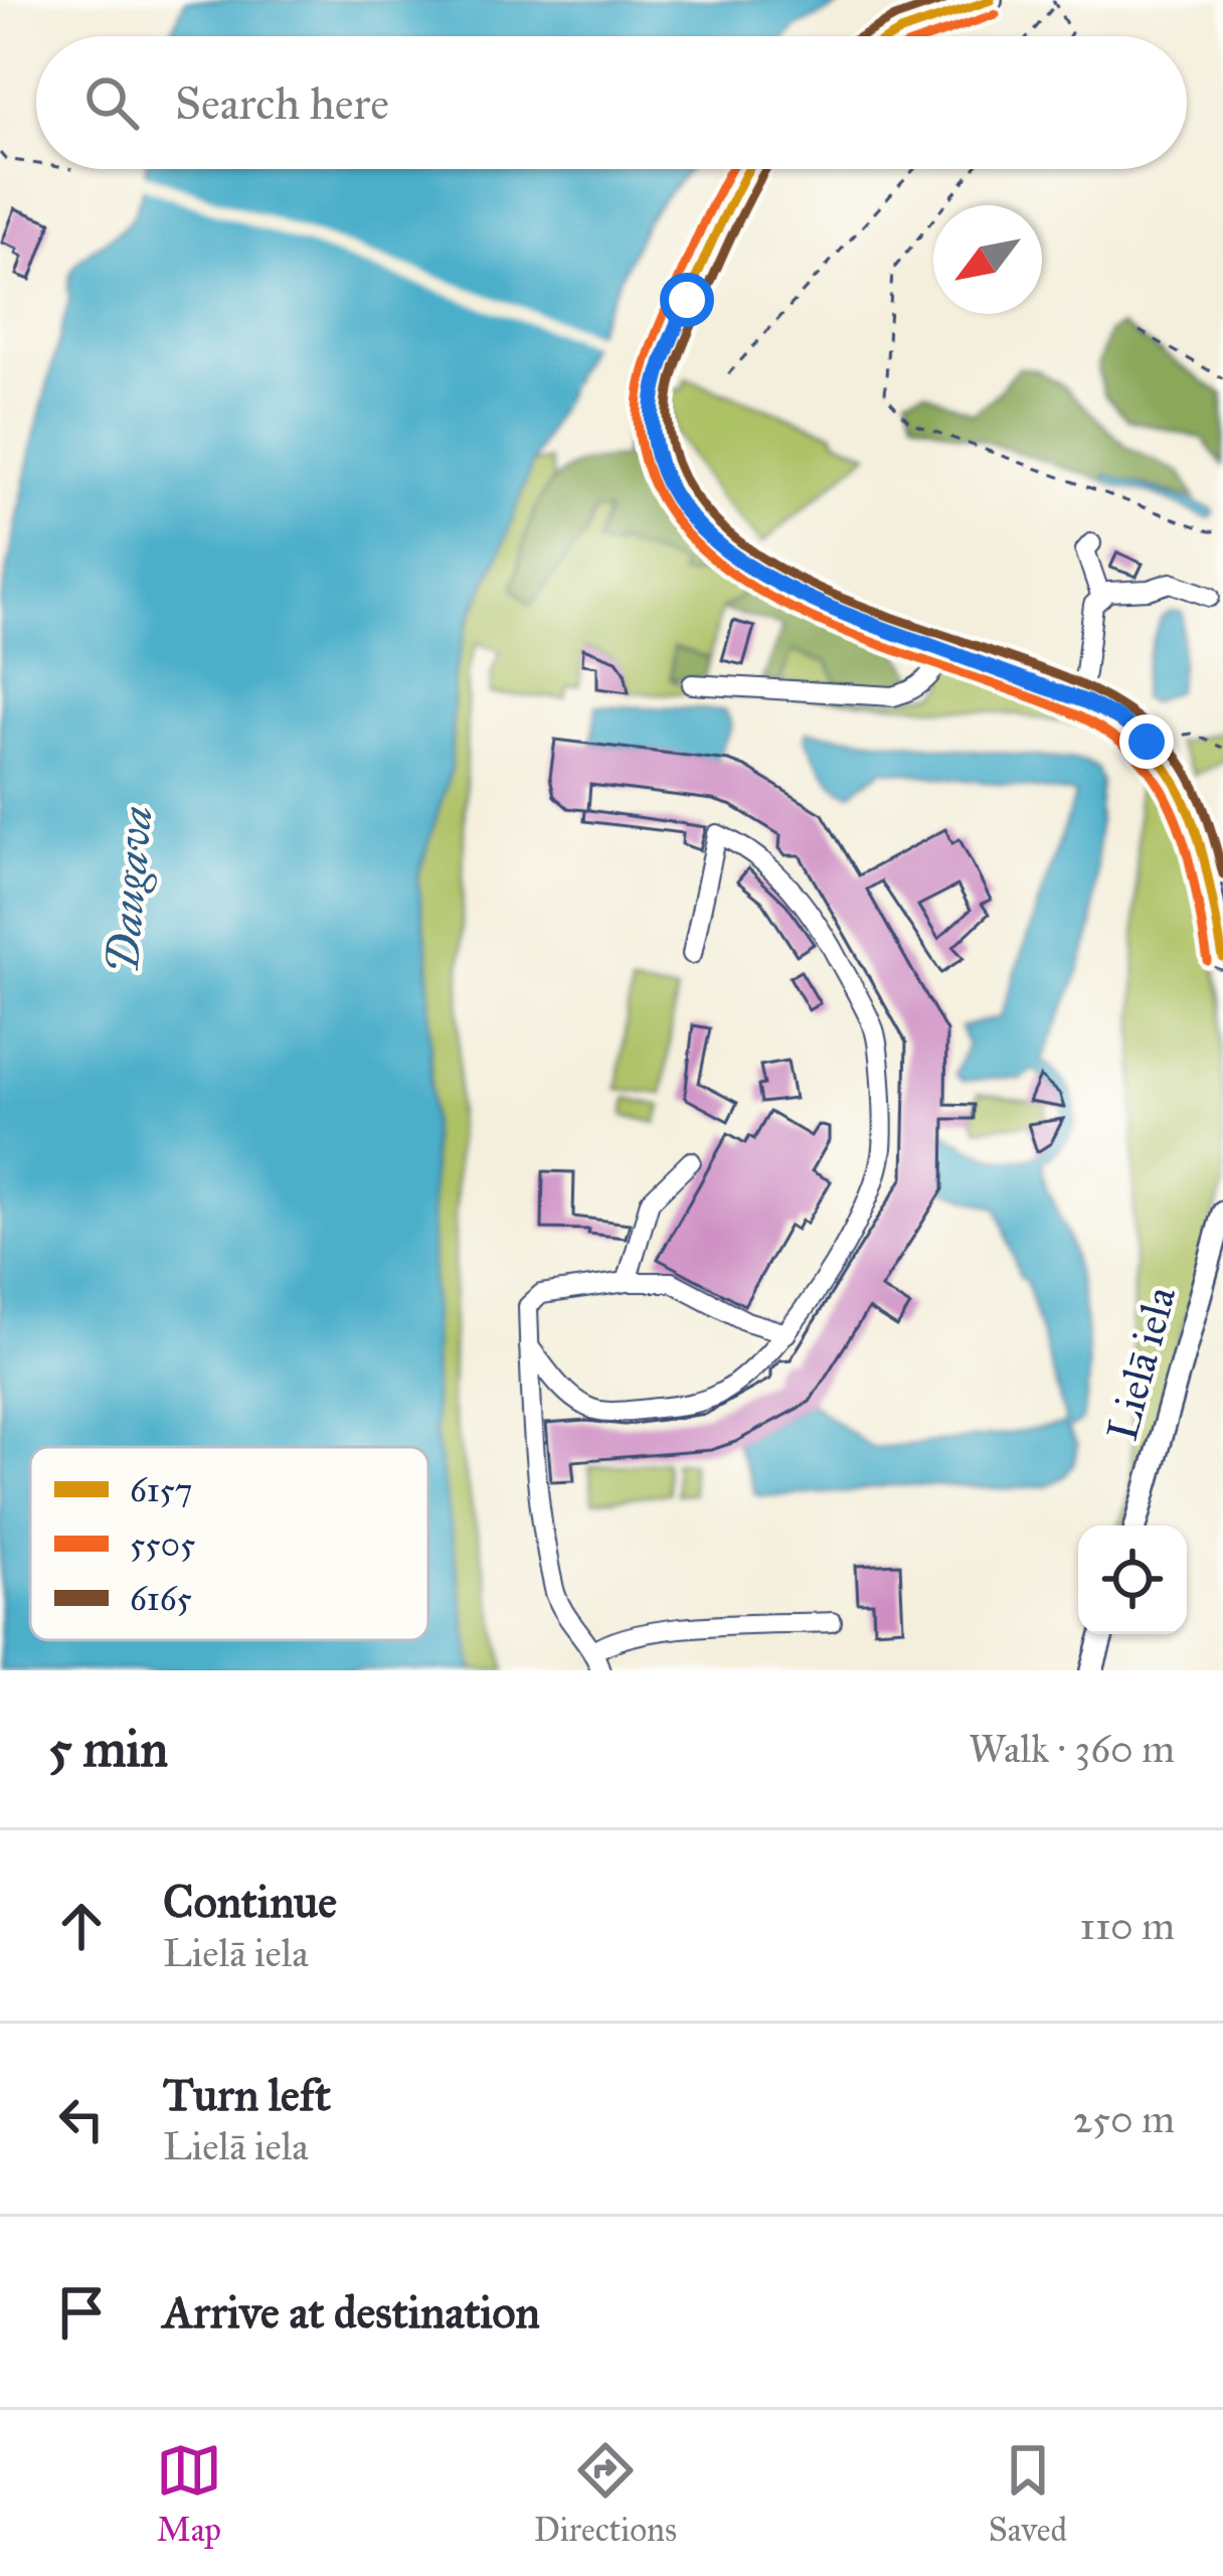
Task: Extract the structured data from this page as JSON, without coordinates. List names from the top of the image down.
{
  "streets": {
    "main road": ["Lielā iela"]
  },
  "water": ["Daugava"],
  "lines": ["transit line 6157", "transit line 6165", "transit line 5505"],
  "legend": ["6157", "5505", "6165"],
  "north": "bottom left",
  "page": {
    "search": "Search here",
    "heading": ["5 min", "Walk · 360 m"],
    "list": [
      ["Continue", "Lielā iela", "110 m"],
      ["Turn left", "Lielā iela", "250 m"],
      "Arrive at destination"
    ],
    "nav": ["Map", "Directions", "Saved"]
  }
}
